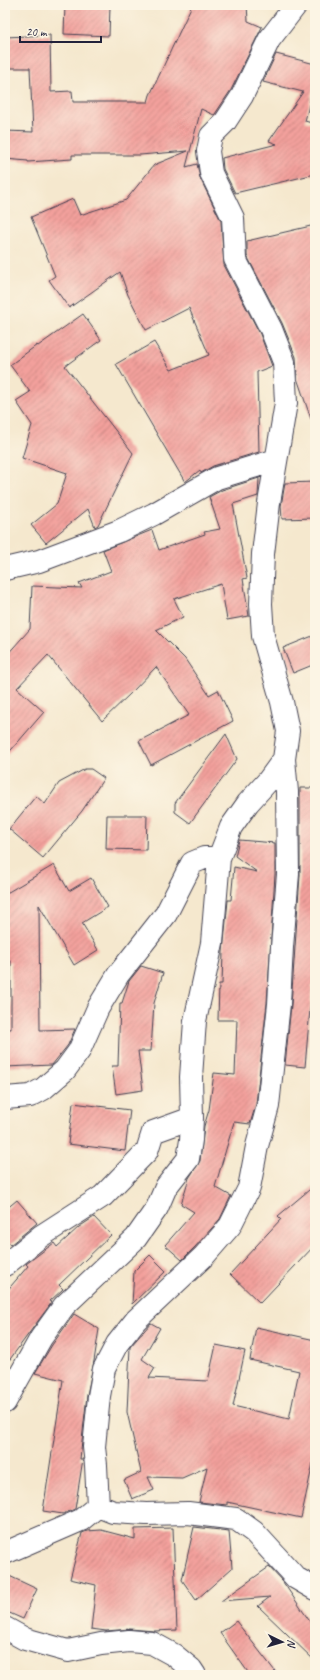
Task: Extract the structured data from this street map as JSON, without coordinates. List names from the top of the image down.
{
  "scale_bar": "20 m",
  "north": "right"
}
